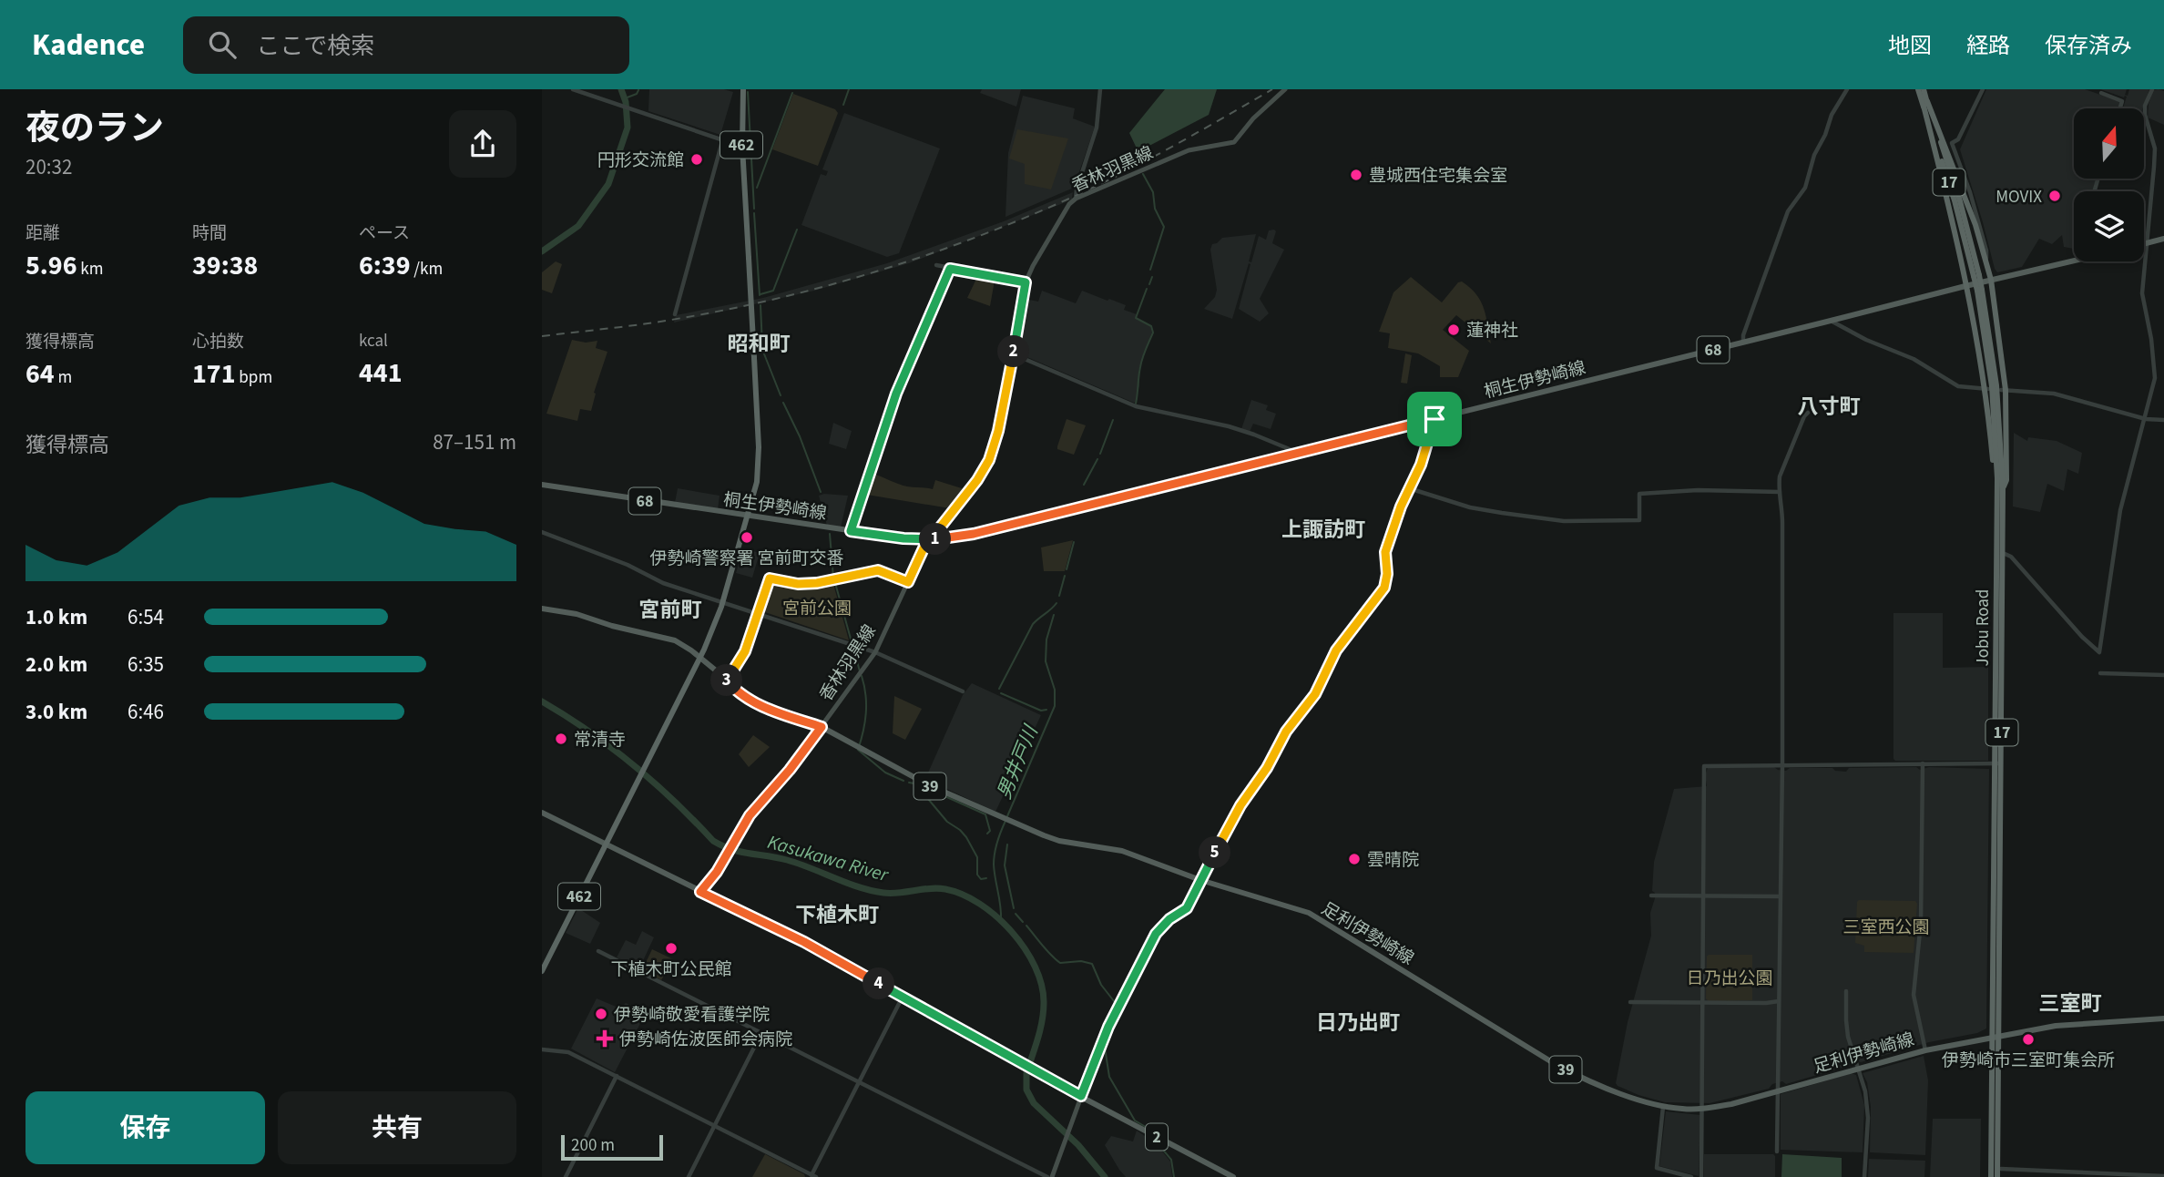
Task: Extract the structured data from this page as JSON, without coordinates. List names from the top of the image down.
{
  "streets": {
    "highway": ["462", "17", "Jobu Road"],
    "main road": [
      "香林羽黒線",
      "68",
      "桐生伊勢崎線",
      "39",
      "足利伊勢崎線",
      "2"
    ]
  },
  "crossings": [
    ["462", "桐生伊勢崎線"],
    ["462", "足利伊勢崎線"],
    ["462", "2"],
    ["香林羽黒線", "桐生伊勢崎線"],
    ["香林羽黒線", "足利伊勢崎線"],
    ["香林羽黒線", "2"],
    ["Jobu Road", "足利伊勢崎線"]
  ],
  "districts": [
    "昭和町",
    "八寸町",
    "上諏訪町",
    "宮前町",
    "下植木町",
    "三室町",
    "日乃出町"
  ],
  "water": ["男井戸川", "Kasukawa River"],
  "parks": ["宮前公園", "三室西公園", "日乃出公園"],
  "places": {
    "other": [
      "円形交流館",
      "豊城西住宅集会室",
      "MOVIX",
      "蓮神社",
      "伊勢崎警察署 宮前町交番",
      "常清寺",
      "雲晴院",
      "下植木町公民館",
      "伊勢崎敬愛看護学院",
      "伊勢崎市三室町集会所"
    ],
    "health": ["伊勢崎佐波医師会病院"]
  },
  "scale_bar": "200 m",
  "north": "top",
  "page": {
    "header": "Kadence",
    "search": "ここで検索",
    "nav": ["地図", "経路", "保存済み"],
    "heading": ["夜のラン", "20:32"],
    "stats": [
      ["距離", "5.96 km"],
      ["時間", "39:38"],
      ["ペース", "6:39 /km"],
      ["獲得標高", "64 m"],
      ["心拍数", "171 bpm"],
      ["kcal", "441"]
    ],
    "pins": [
      "2",
      "1",
      "3",
      "5",
      "4"
    ],
    "chart": ["獲得標高", "87–151 m"],
    "list": [
      {
        "name": "1.0 km",
        "note": "6:54"
      },
      {
        "name": "2.0 km",
        "note": "6:35"
      },
      {
        "name": "3.0 km",
        "note": "6:46"
      }
    ],
    "buttons": ["保存", "共有"],
    "scale": "200 m"
  }
}
